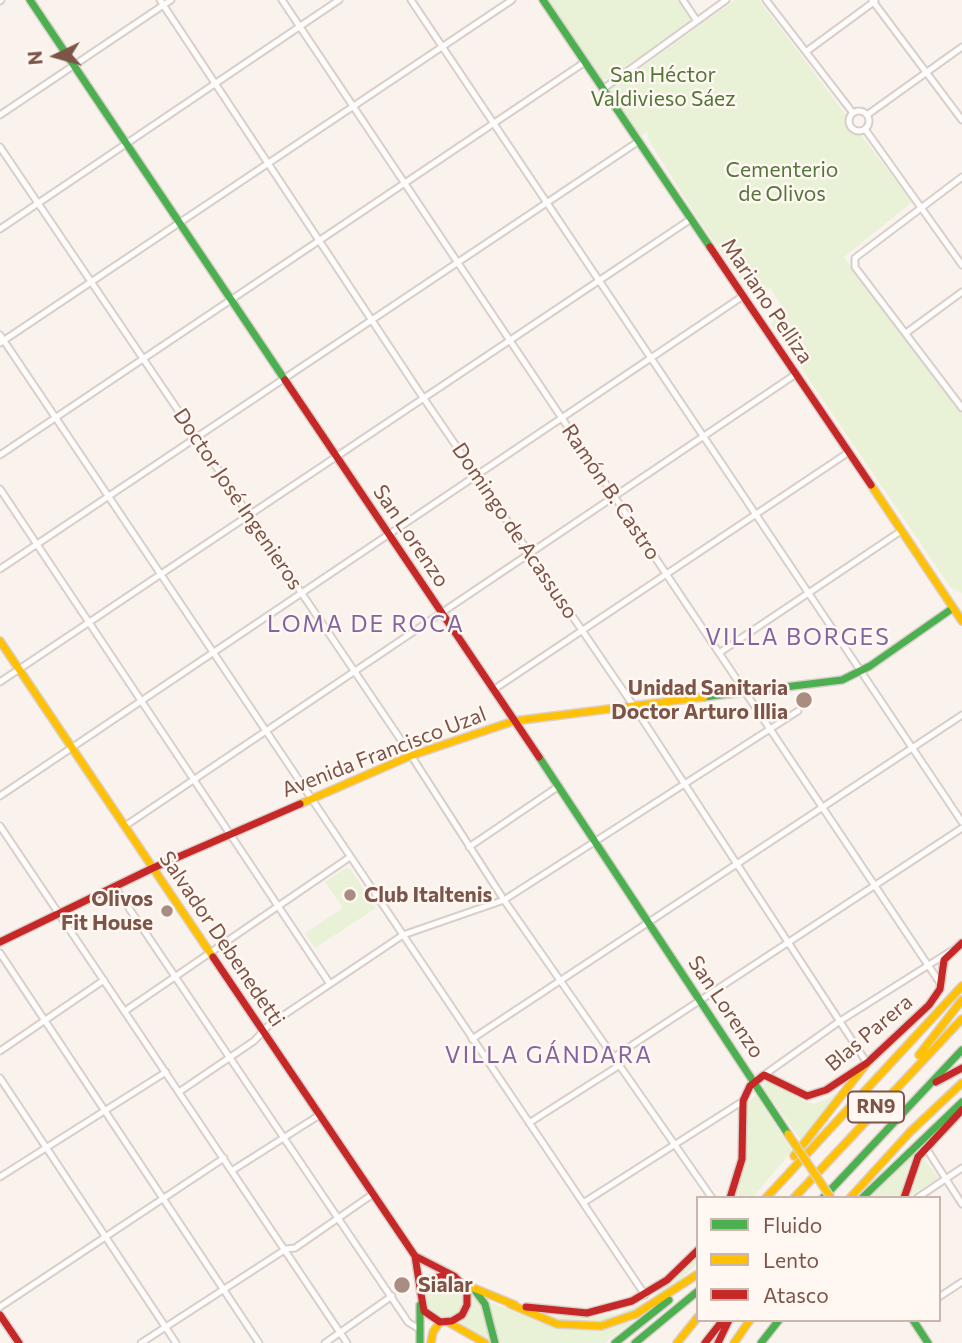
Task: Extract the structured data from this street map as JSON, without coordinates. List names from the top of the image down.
{
  "streets": {
    "main road": [
      "Mariano Pelliza",
      "San Lorenzo",
      "Avenida Francisco Uzal",
      "Salvador Debenedetti",
      "Blas Parera",
      "RN9"
    ],
    "street": ["Ramón B. Castro", "Doctor José Ingenieros", "Domingo de Acassuso"]
  },
  "crossings": [
    ["Mariano Pelliza", "Avenida Francisco Uzal"],
    ["Ramón B. Castro", "Avenida Francisco Uzal"],
    ["Ramón B. Castro", "Blas Parera"],
    ["Doctor José Ingenieros", "Avenida Francisco Uzal"],
    ["Domingo de Acassuso", "Avenida Francisco Uzal"],
    ["Domingo de Acassuso", "Blas Parera"],
    ["San Lorenzo", "Avenida Francisco Uzal"],
    ["Avenida Francisco Uzal", "Salvador Debenedetti"]
  ],
  "districts": ["LOMA DE ROCA", "VILLA BORGES", "VILLA GÁNDARA"],
  "parks": ["San Héctor Valdivieso Sáez", "Cementerio de Olivos"],
  "places": [
    "Unidad Sanitaria Doctor Arturo Illia",
    "Club Italtenis",
    "Olivos Fit House",
    "Sialar"
  ],
  "legend": ["Fluido", "Lento", "Atasco"],
  "north": "left"
}
